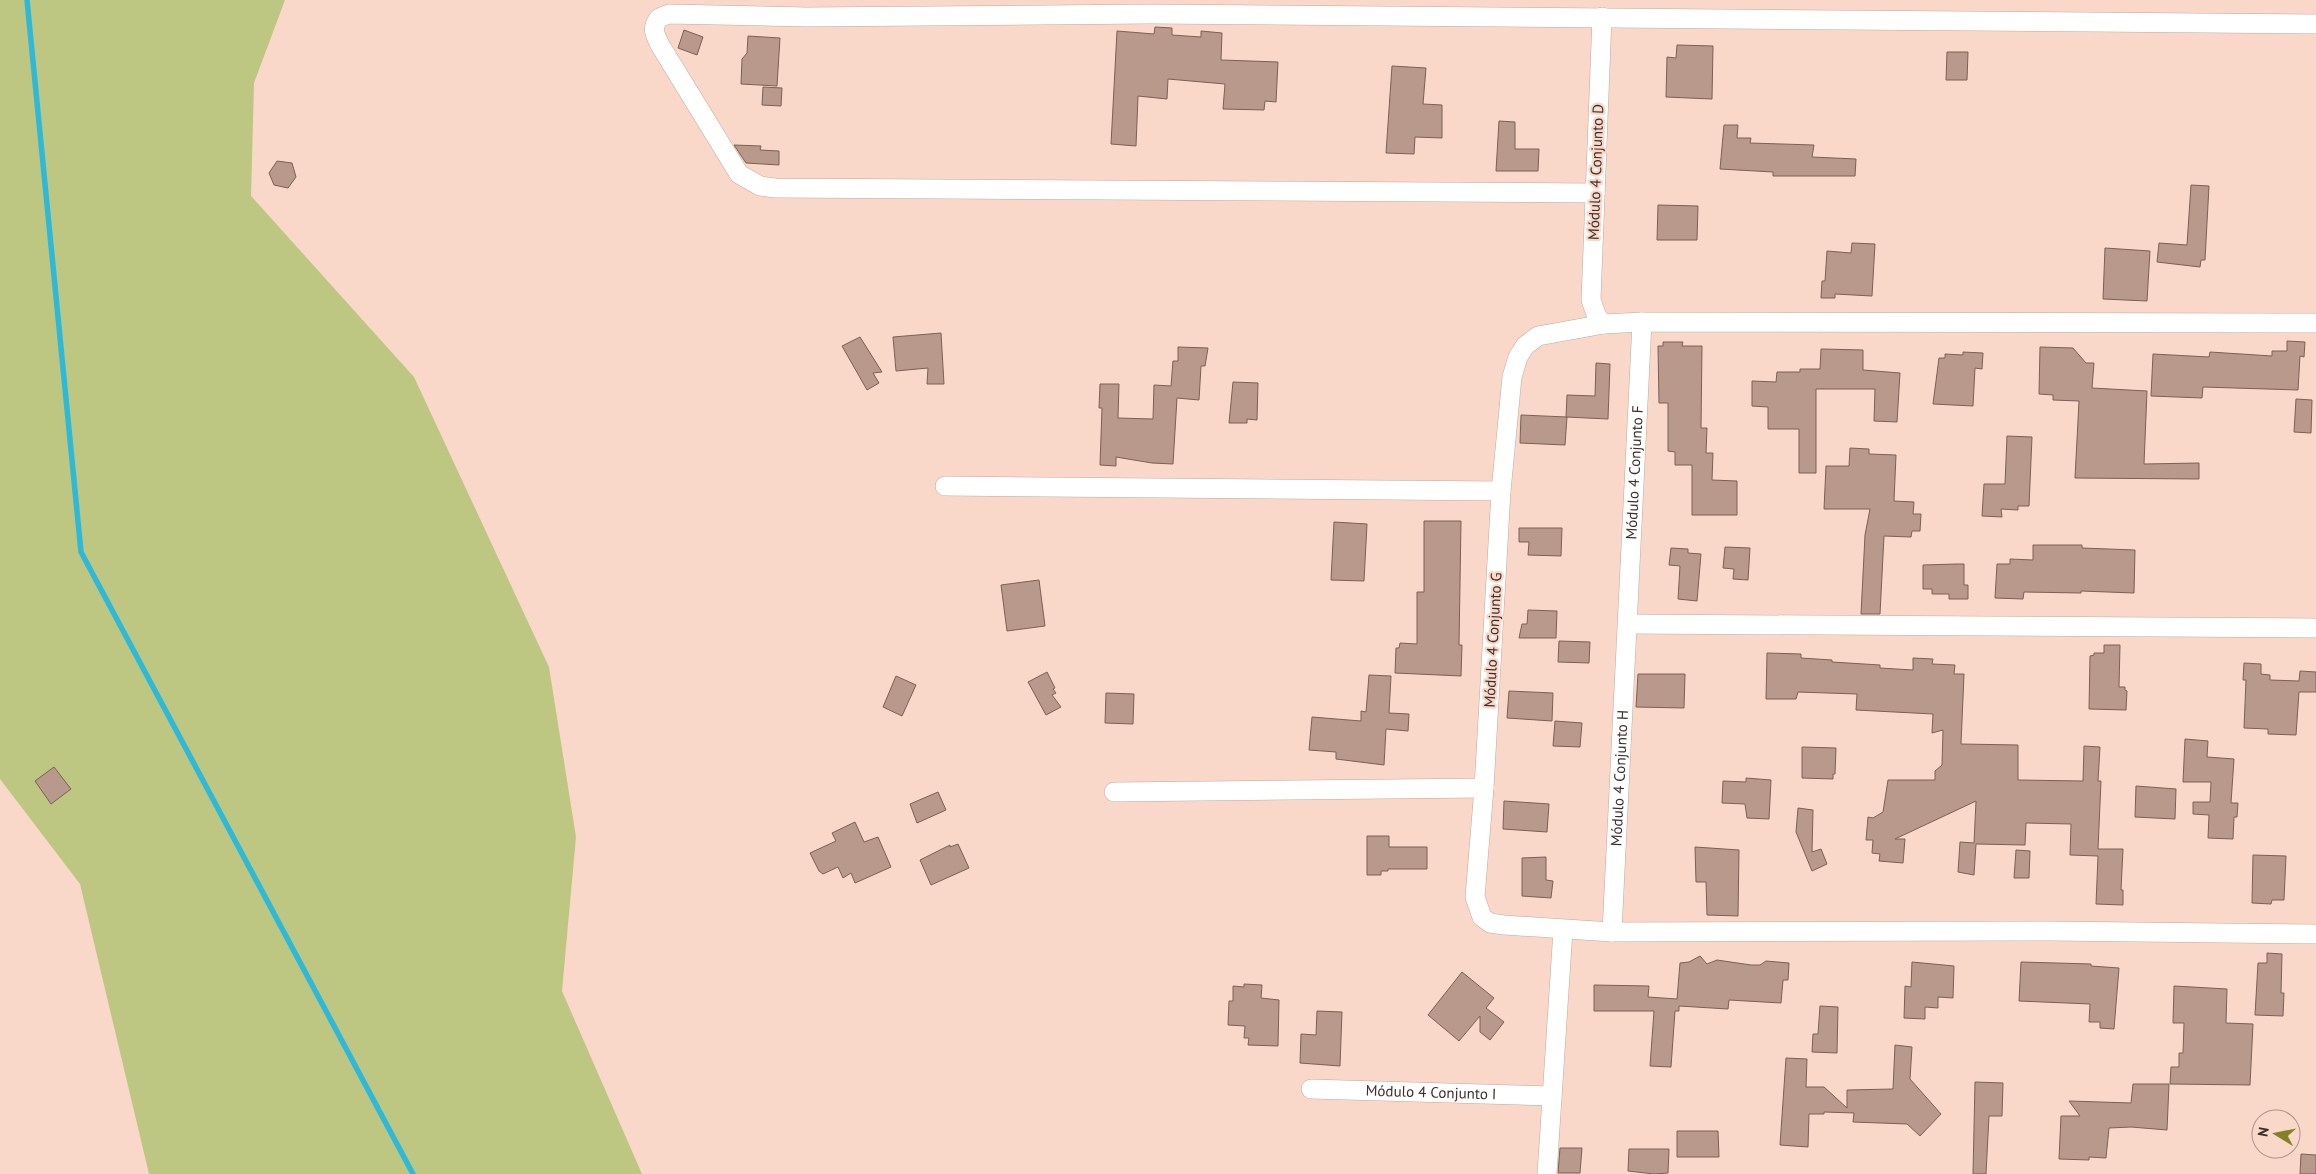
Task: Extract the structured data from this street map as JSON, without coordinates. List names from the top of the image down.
{
  "streets": {
    "street": [
      "Módulo 4 Conjunto D",
      "Módulo 4 Conjunto F",
      "Módulo 4 Conjunto G",
      "Módulo 4 Conjunto H",
      "Módulo 4 Conjunto I"
    ]
  },
  "crossings": [
    ["Módulo 4 Conjunto D", "Módulo 4 Conjunto G"],
    ["Módulo 4 Conjunto F", "Módulo 4 Conjunto G"],
    ["Módulo 4 Conjunto F", "Módulo 4 Conjunto H"]
  ],
  "north": "left"
}
